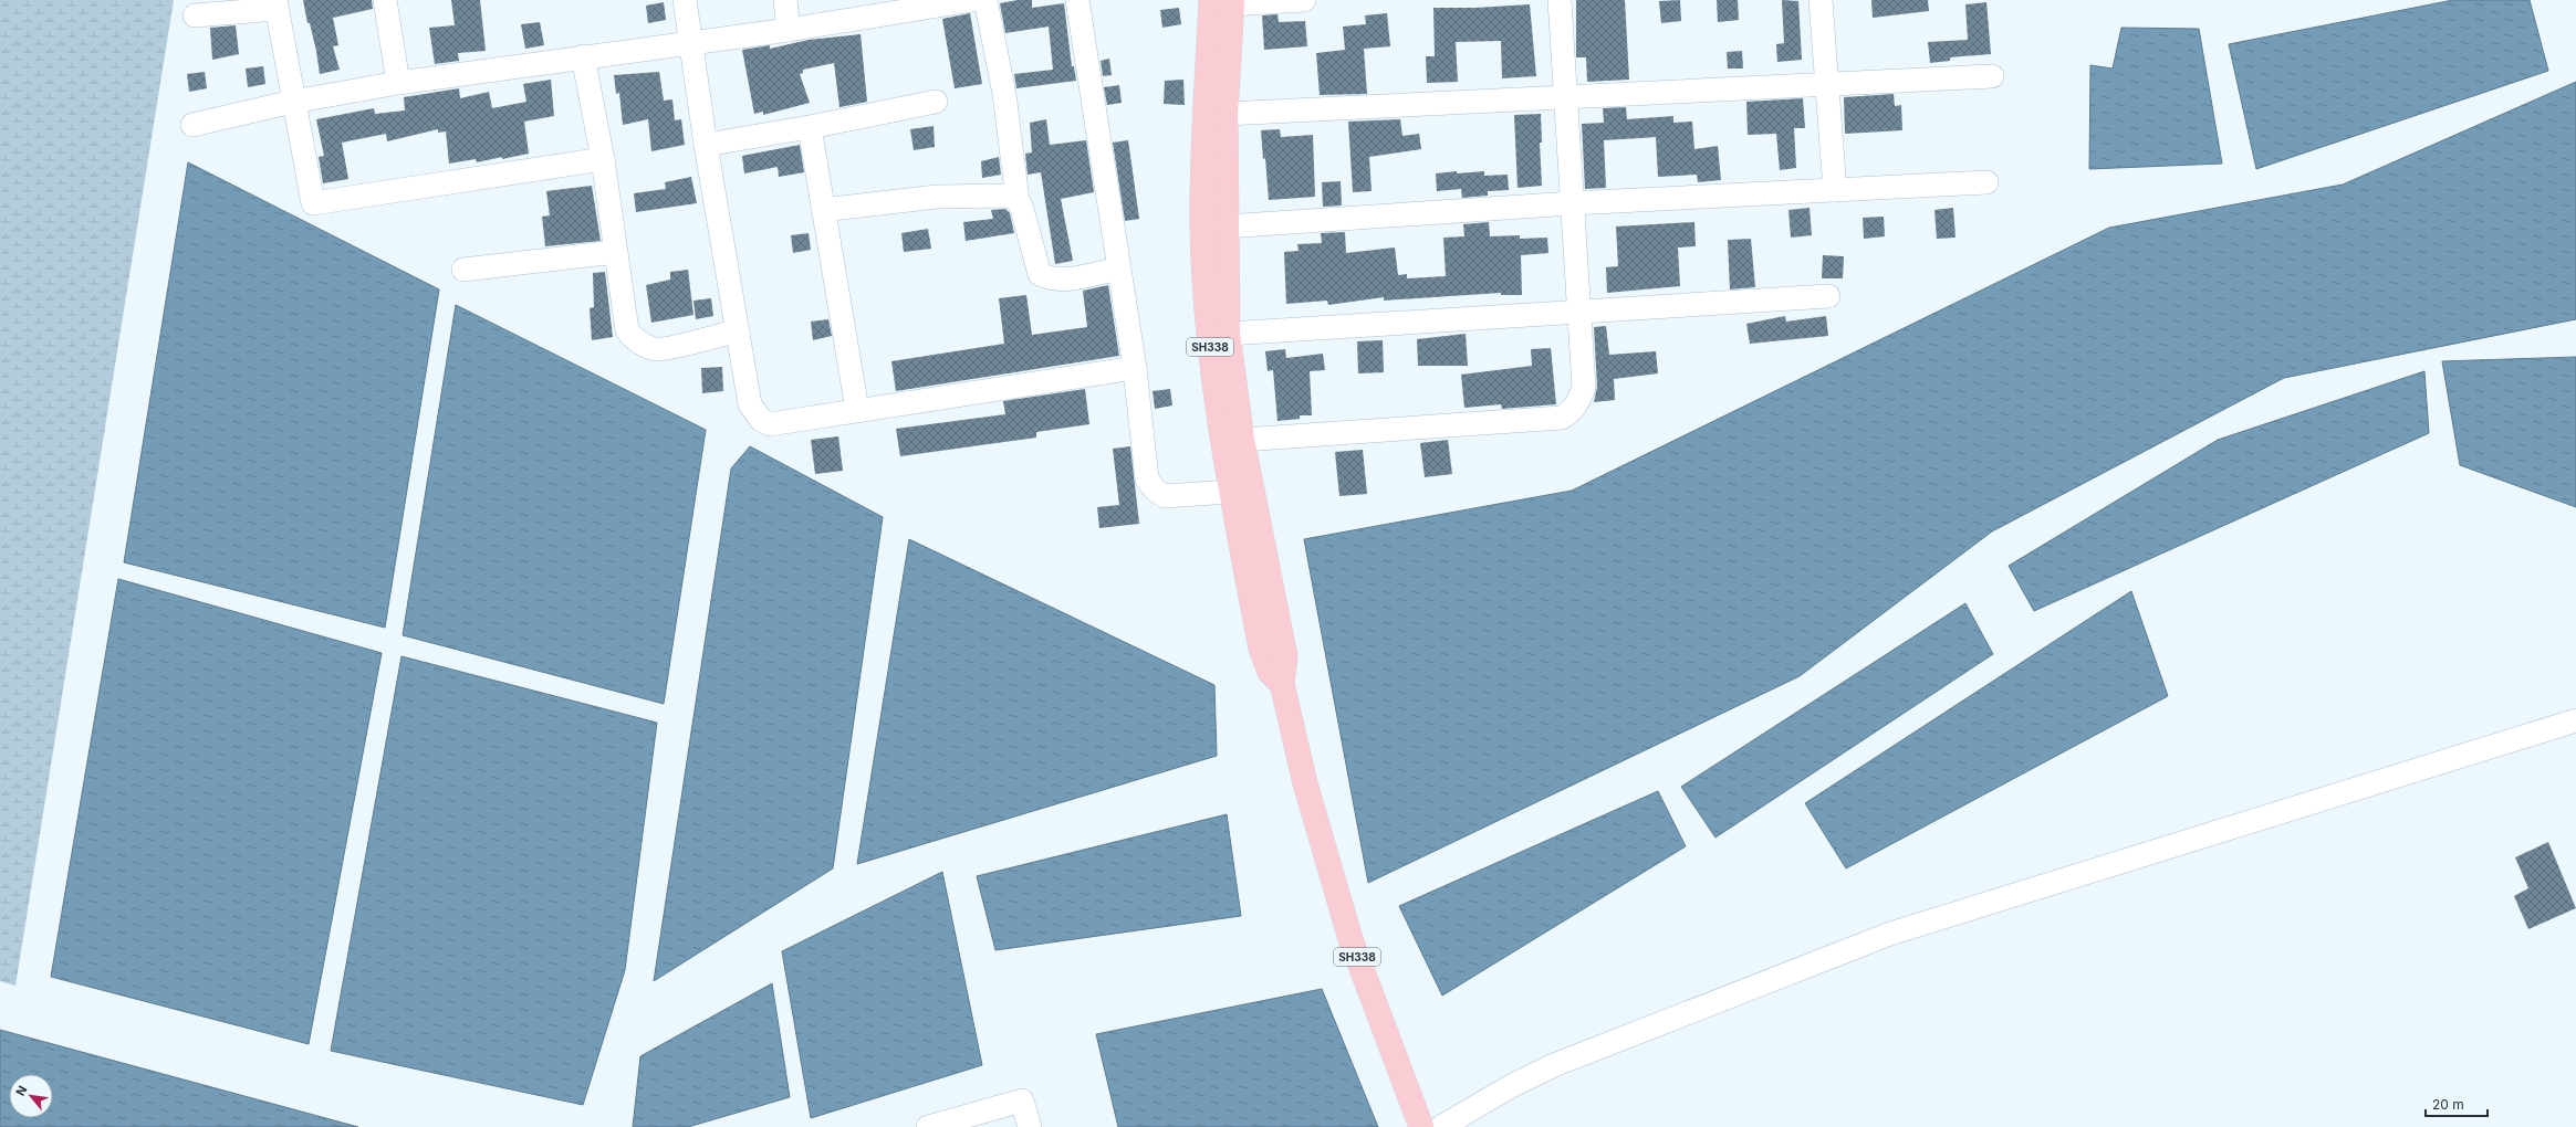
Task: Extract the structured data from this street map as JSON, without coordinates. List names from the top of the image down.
{
  "streets": {
    "main road": ["SH338"]
  },
  "scale_bar": "20 m",
  "north": "top left"
}
